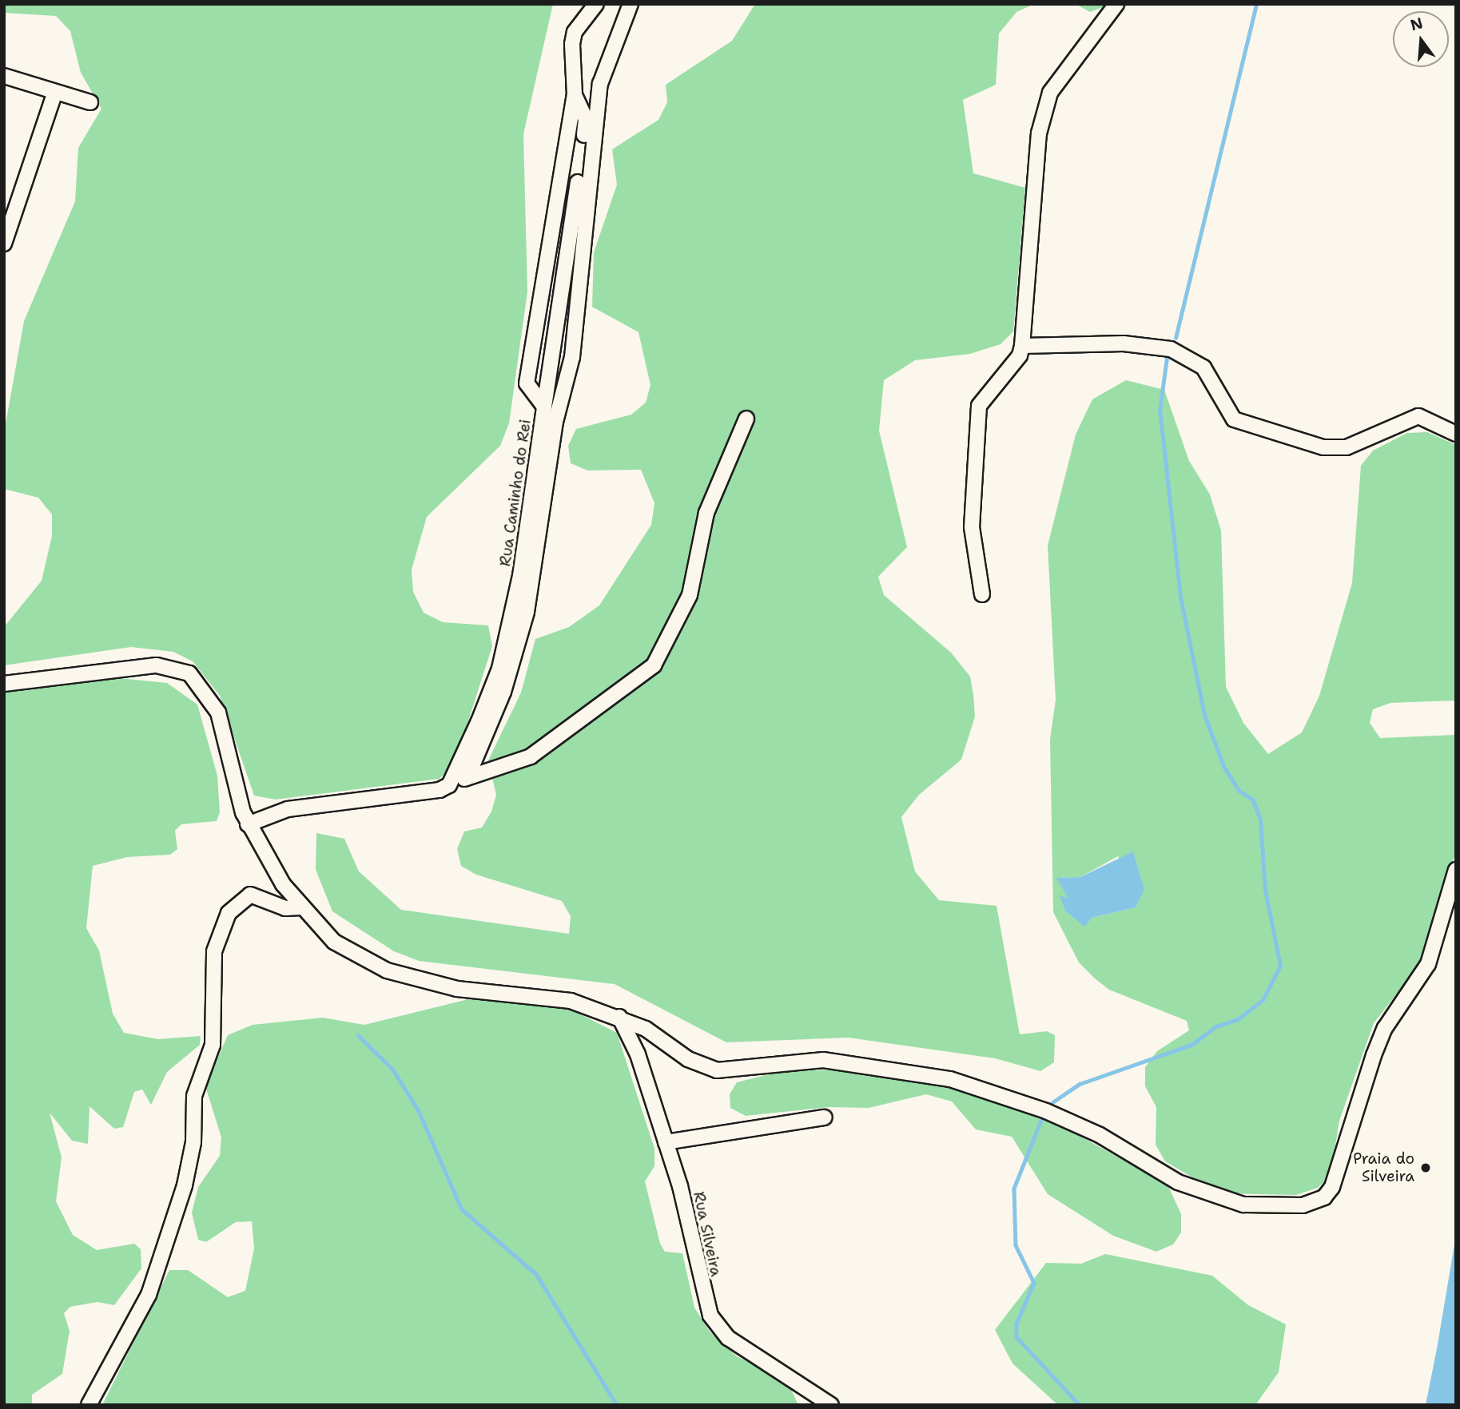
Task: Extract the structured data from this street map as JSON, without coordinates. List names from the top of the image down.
{
  "streets": {
    "street": ["Rua Caminho do Rei", "Rua Silveira"]
  },
  "places": ["Praia do Silveira"],
  "north": "top"
}
